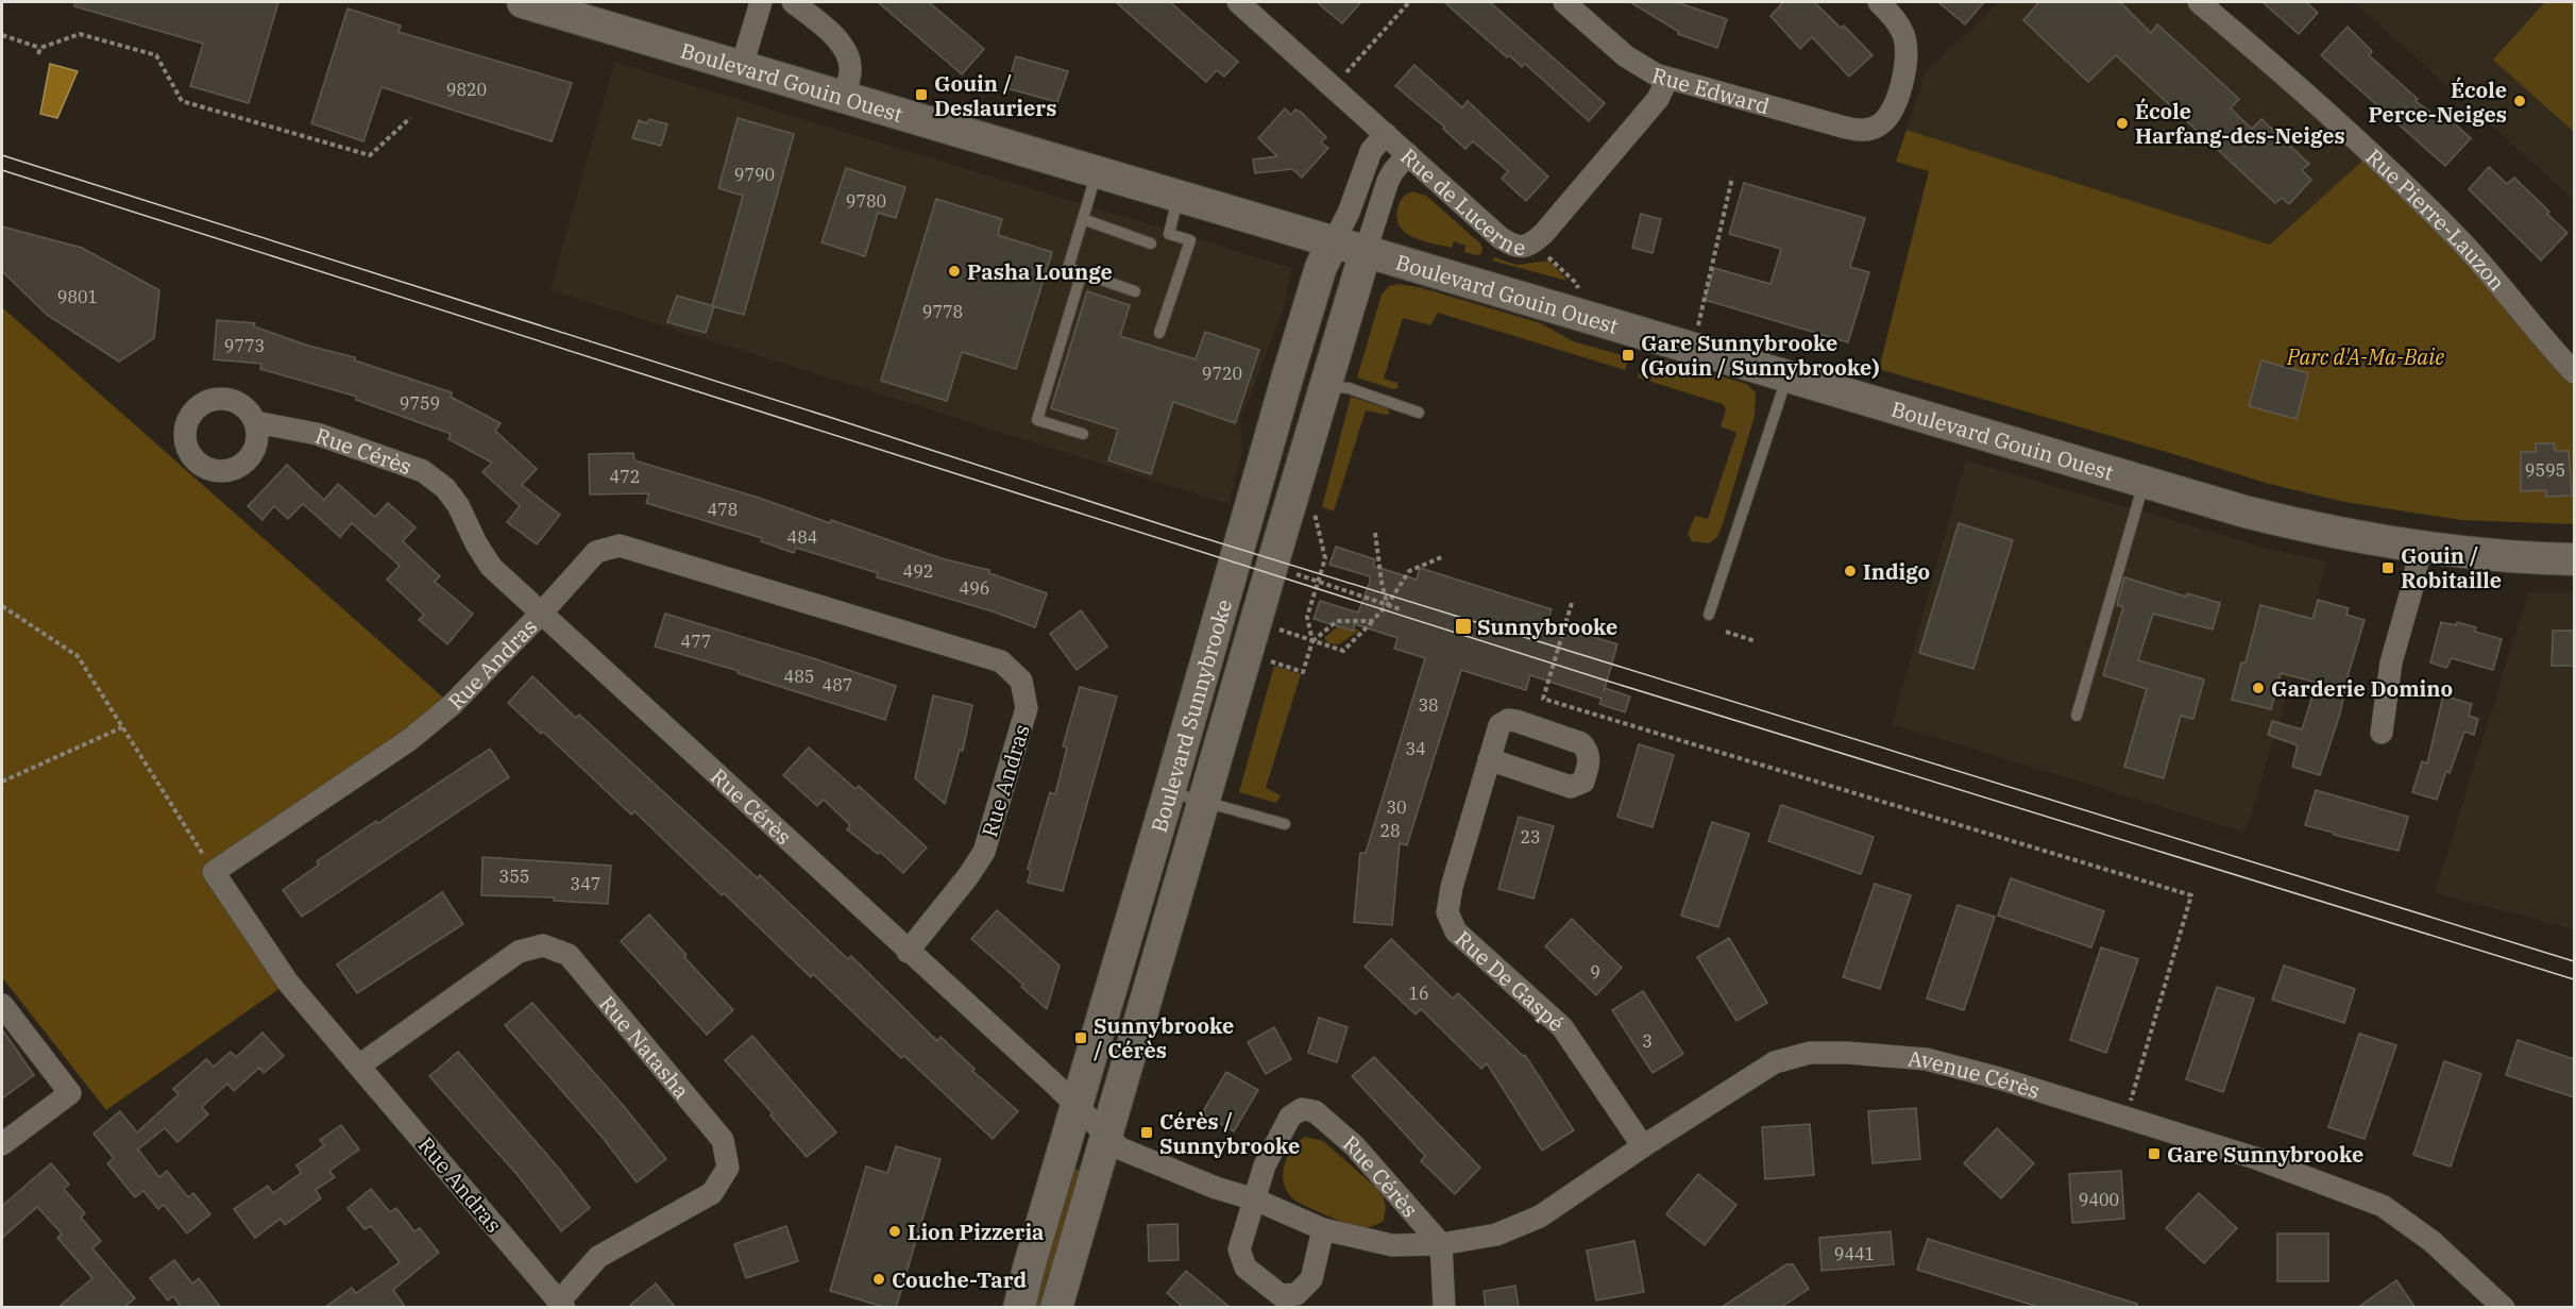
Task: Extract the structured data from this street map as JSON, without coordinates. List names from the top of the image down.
{
  "streets": {
    "street": [
      "Boulevard Gouin Ouest",
      "Rue Edward",
      "Rue de Lucerne",
      "Rue Pierre-Lauzon",
      "Rue Cérès",
      "Rue Andras",
      "Boulevard Sunnybrooke",
      "Rue De Gaspé",
      "Rue Natasha",
      "Avenue Cérès"
    ]
  },
  "crossings": [
    ["Boulevard Gouin Ouest", "Boulevard Sunnybrooke"],
    ["Rue Edward", "Rue de Lucerne"],
    ["Rue de Lucerne", "Boulevard Sunnybrooke"],
    ["Rue Cérès", "Rue Andras"],
    ["Rue Cérès", "Boulevard Sunnybrooke"],
    ["Rue Cérès", "Avenue Cérès"],
    ["Rue Andras", "Rue Natasha"],
    ["Rue De Gaspé", "Avenue Cérès"]
  ],
  "parks": ["Parc d'A-Ma-Baie"],
  "places": {
    "transit": [
      "Gouin / Deslauriers",
      "Gare Sunnybrooke (Gouin / Sunnybrooke)",
      "Gouin / Robitaille",
      "Sunnybrooke",
      "Sunnybrooke / Cérès",
      "Cérès / Sunnybrooke",
      "Gare Sunnybrooke"
    ],
    "other": [
      "École Perce-Neiges",
      "École Harfang-des-Neiges",
      "Pasha Lounge",
      "Indigo",
      "Garderie Domino",
      "Lion Pizzeria",
      "Couche-Tard"
    ]
  },
  "house_numbers": [
    "9820",
    "9790",
    "9780",
    "9801",
    "9778",
    "9773",
    "9720",
    "9759",
    "9595",
    "472",
    "478",
    "484",
    "492",
    "496",
    "477",
    "485",
    "487",
    "38",
    "34",
    "30",
    "28",
    "23",
    "355",
    "347",
    "9",
    "16",
    "3",
    "9400",
    "9441"
  ]
}
